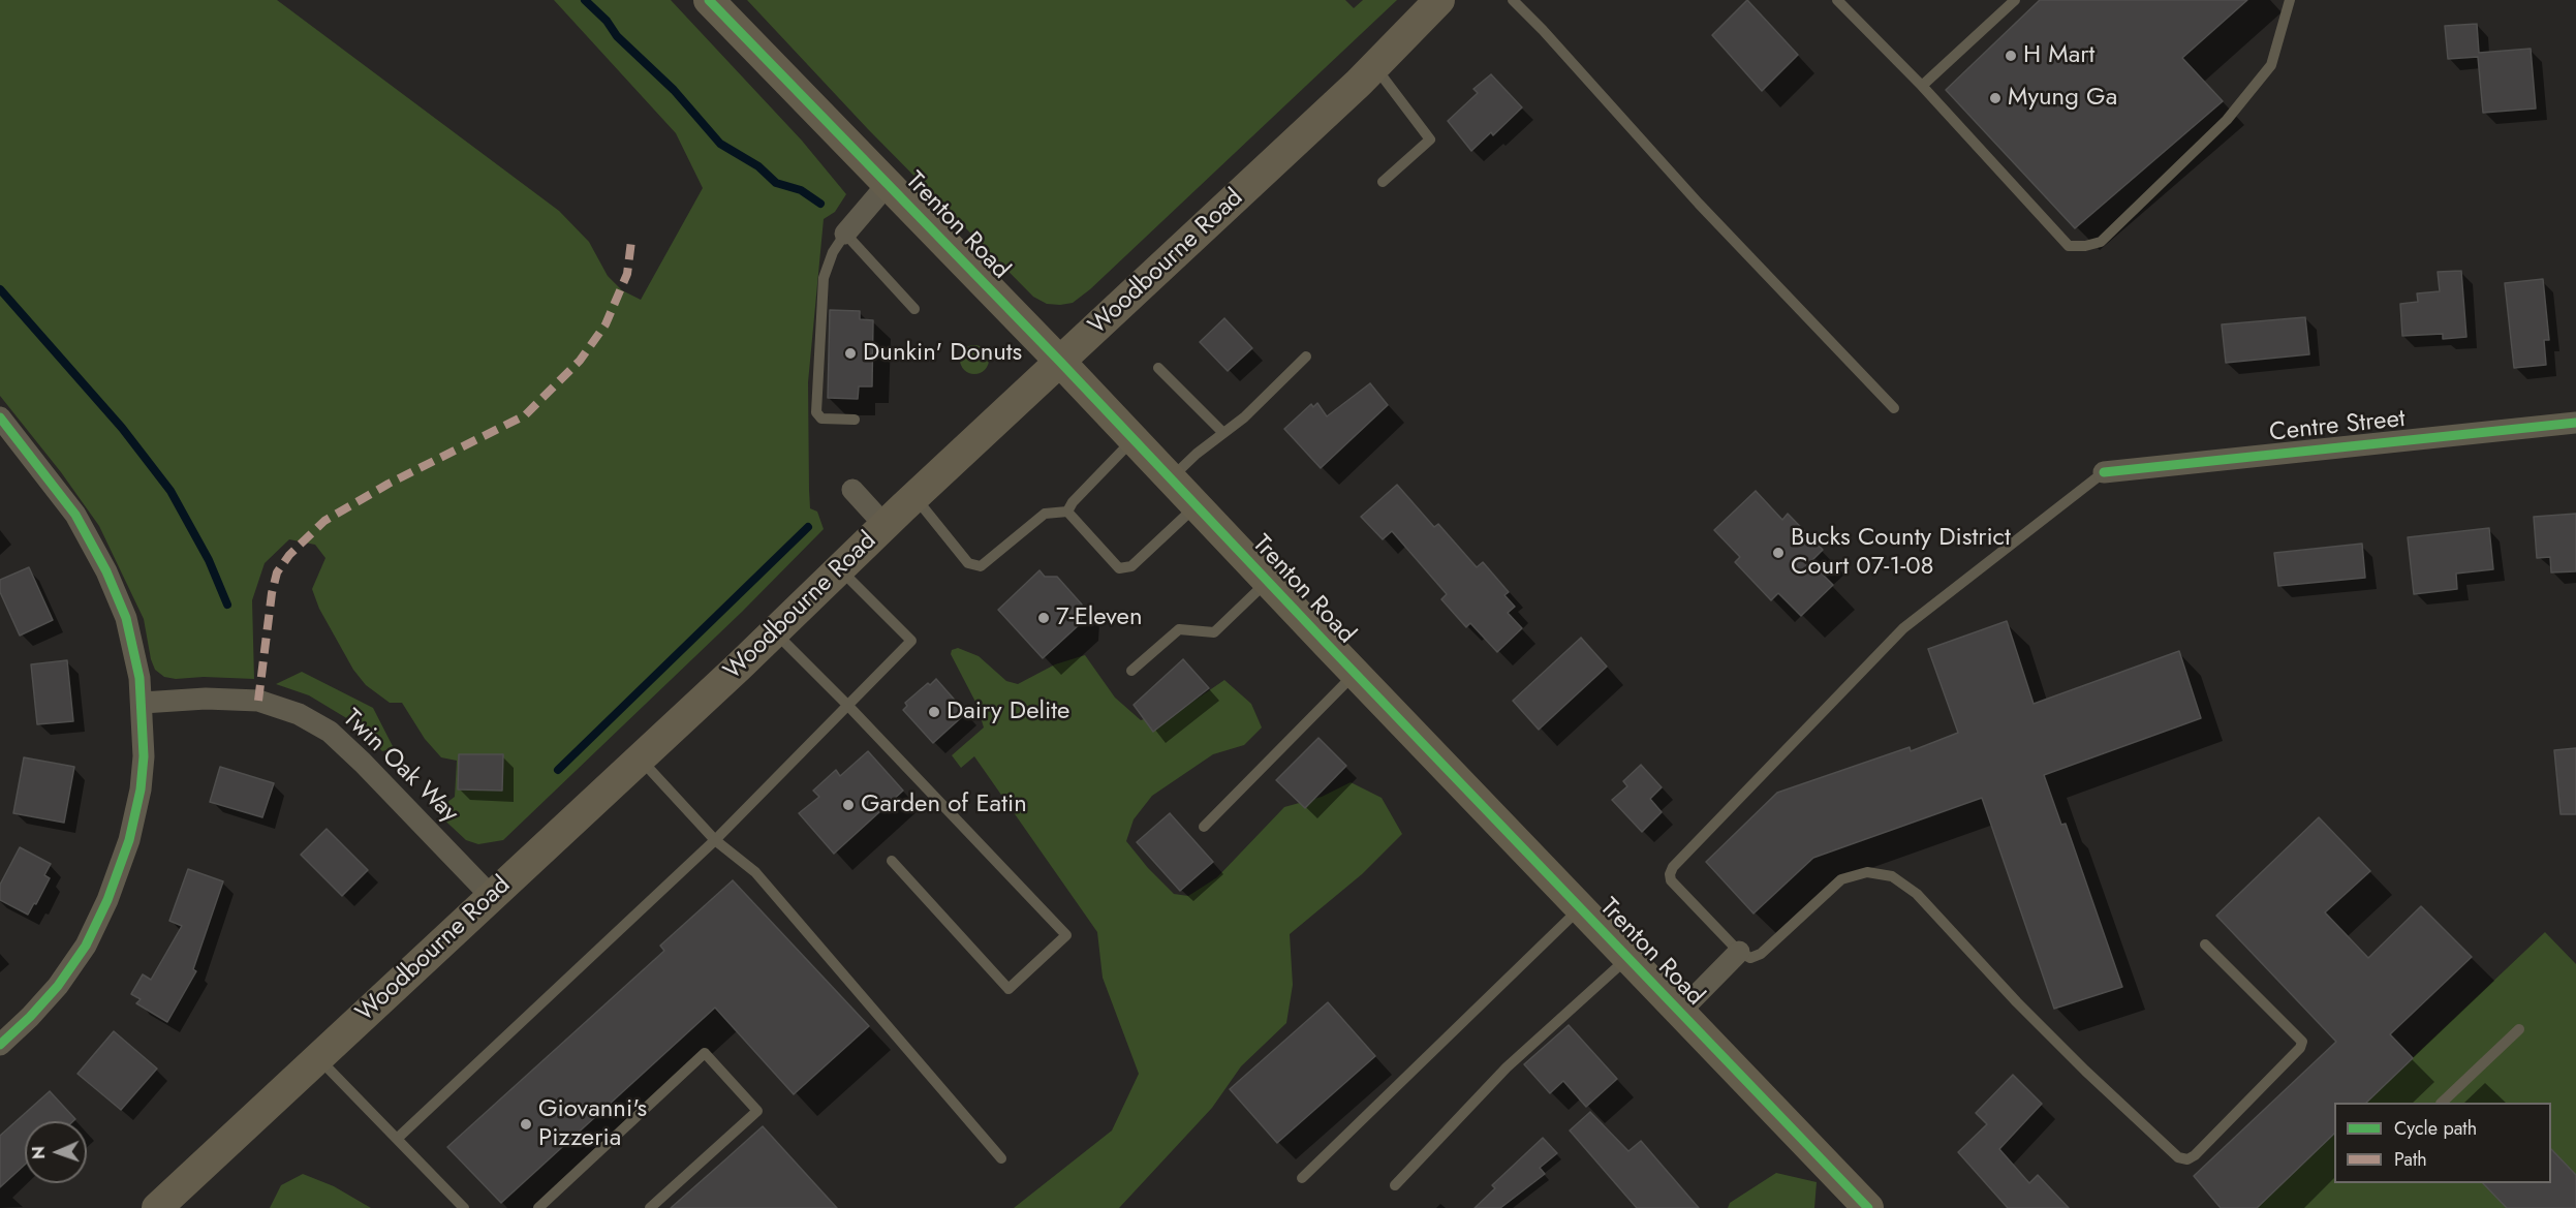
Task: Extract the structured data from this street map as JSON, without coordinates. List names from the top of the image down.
{
  "streets": {
    "main road": ["Trenton Road", "Woodbourne Road"],
    "street": ["Centre Street", "Twin Oak Way"]
  },
  "crossings": [
    ["Trenton Road", "Woodbourne Road"],
    ["Woodbourne Road", "Twin Oak Way"]
  ],
  "places": [
    "H Mart",
    "Myung Ga",
    "Dunkin' Donuts",
    "Bucks County District Court 07-1-08",
    "7-Eleven",
    "Dairy Delite",
    "Garden of Eatin",
    "Giovanni's Pizzeria"
  ],
  "legend": ["Cycle path", "Path"],
  "north": "left"
}
